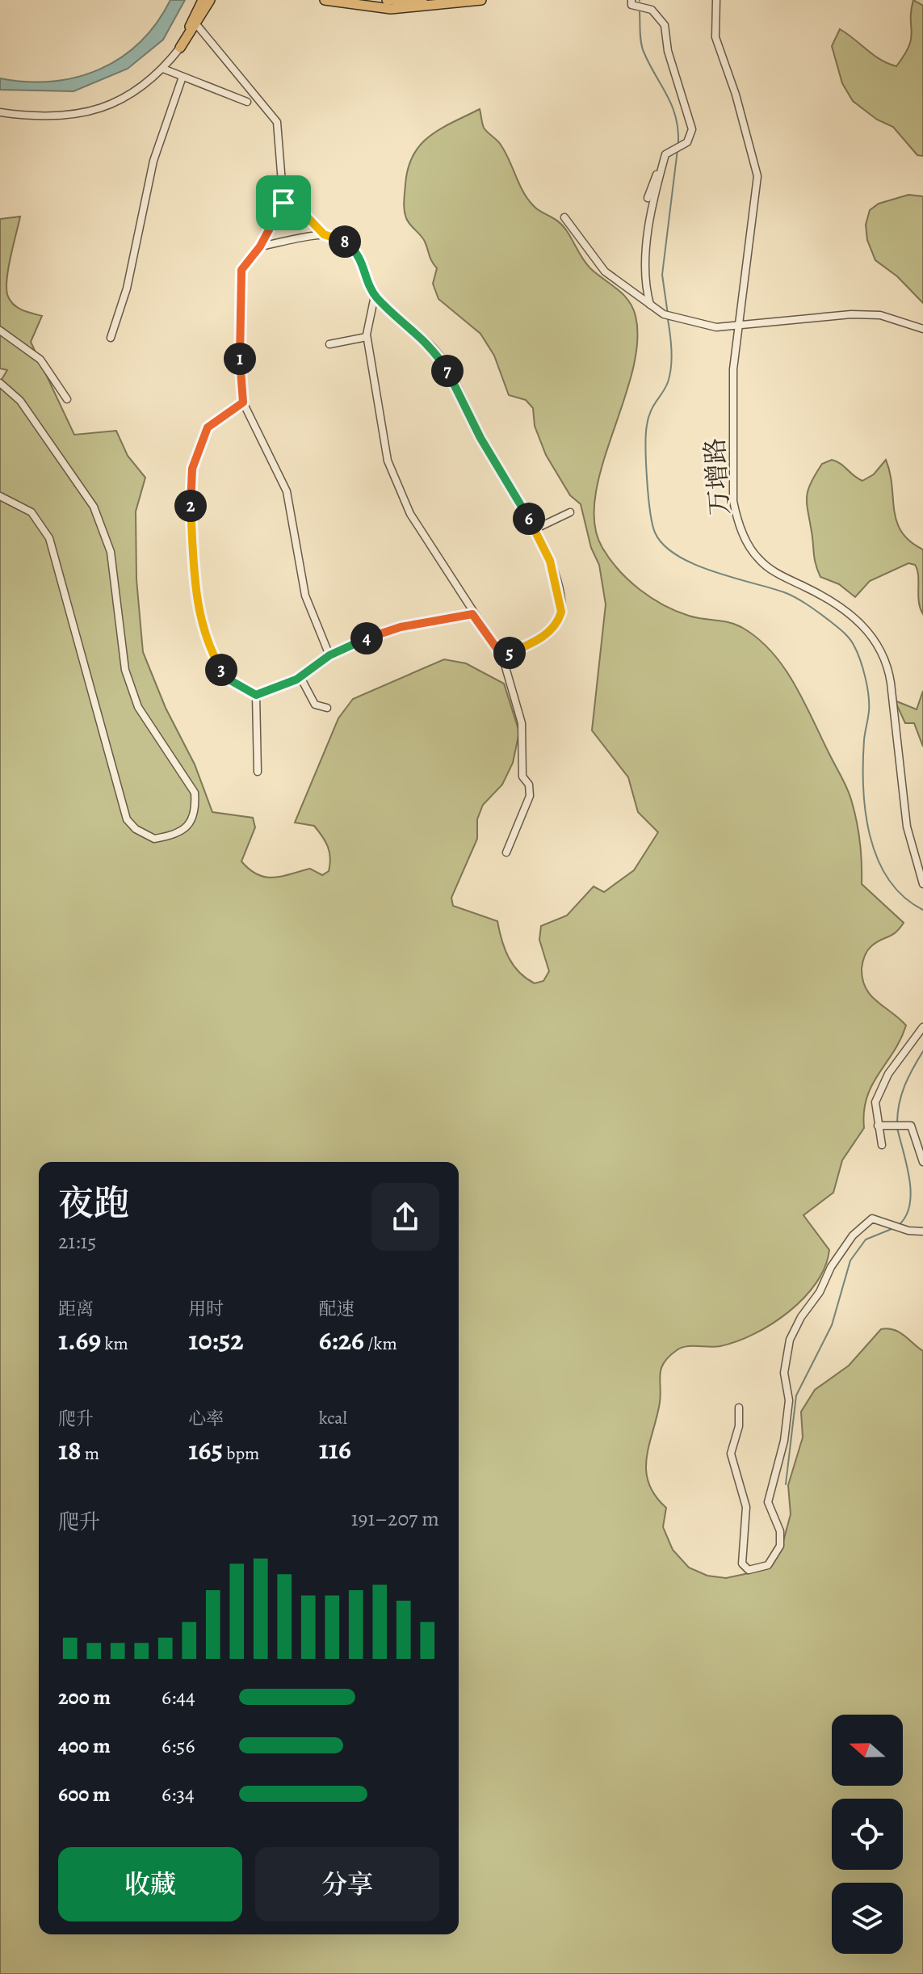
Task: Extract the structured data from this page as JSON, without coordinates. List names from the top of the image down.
{
  "streets": {
    "street": ["万增路"]
  },
  "north": "left",
  "page": {
    "pins": [
      "8",
      "1",
      "7",
      "2",
      "6",
      "4",
      "5",
      "3"
    ],
    "heading": ["夜跑", "21:15"],
    "stats": [
      ["距离", "1.69 km"],
      ["用时", "10:52"],
      ["配速", "6:26 /km"],
      ["爬升", "18 m"],
      ["心率", "165 bpm"],
      ["kcal", "116"]
    ],
    "chart": ["爬升", "191–207 m"],
    "list": [
      {
        "name": "200 m",
        "note": "6:44"
      },
      {
        "name": "400 m",
        "note": "6:56"
      },
      {
        "name": "600 m",
        "note": "6:34"
      }
    ],
    "buttons": ["收藏", "分享"]
  }
}
